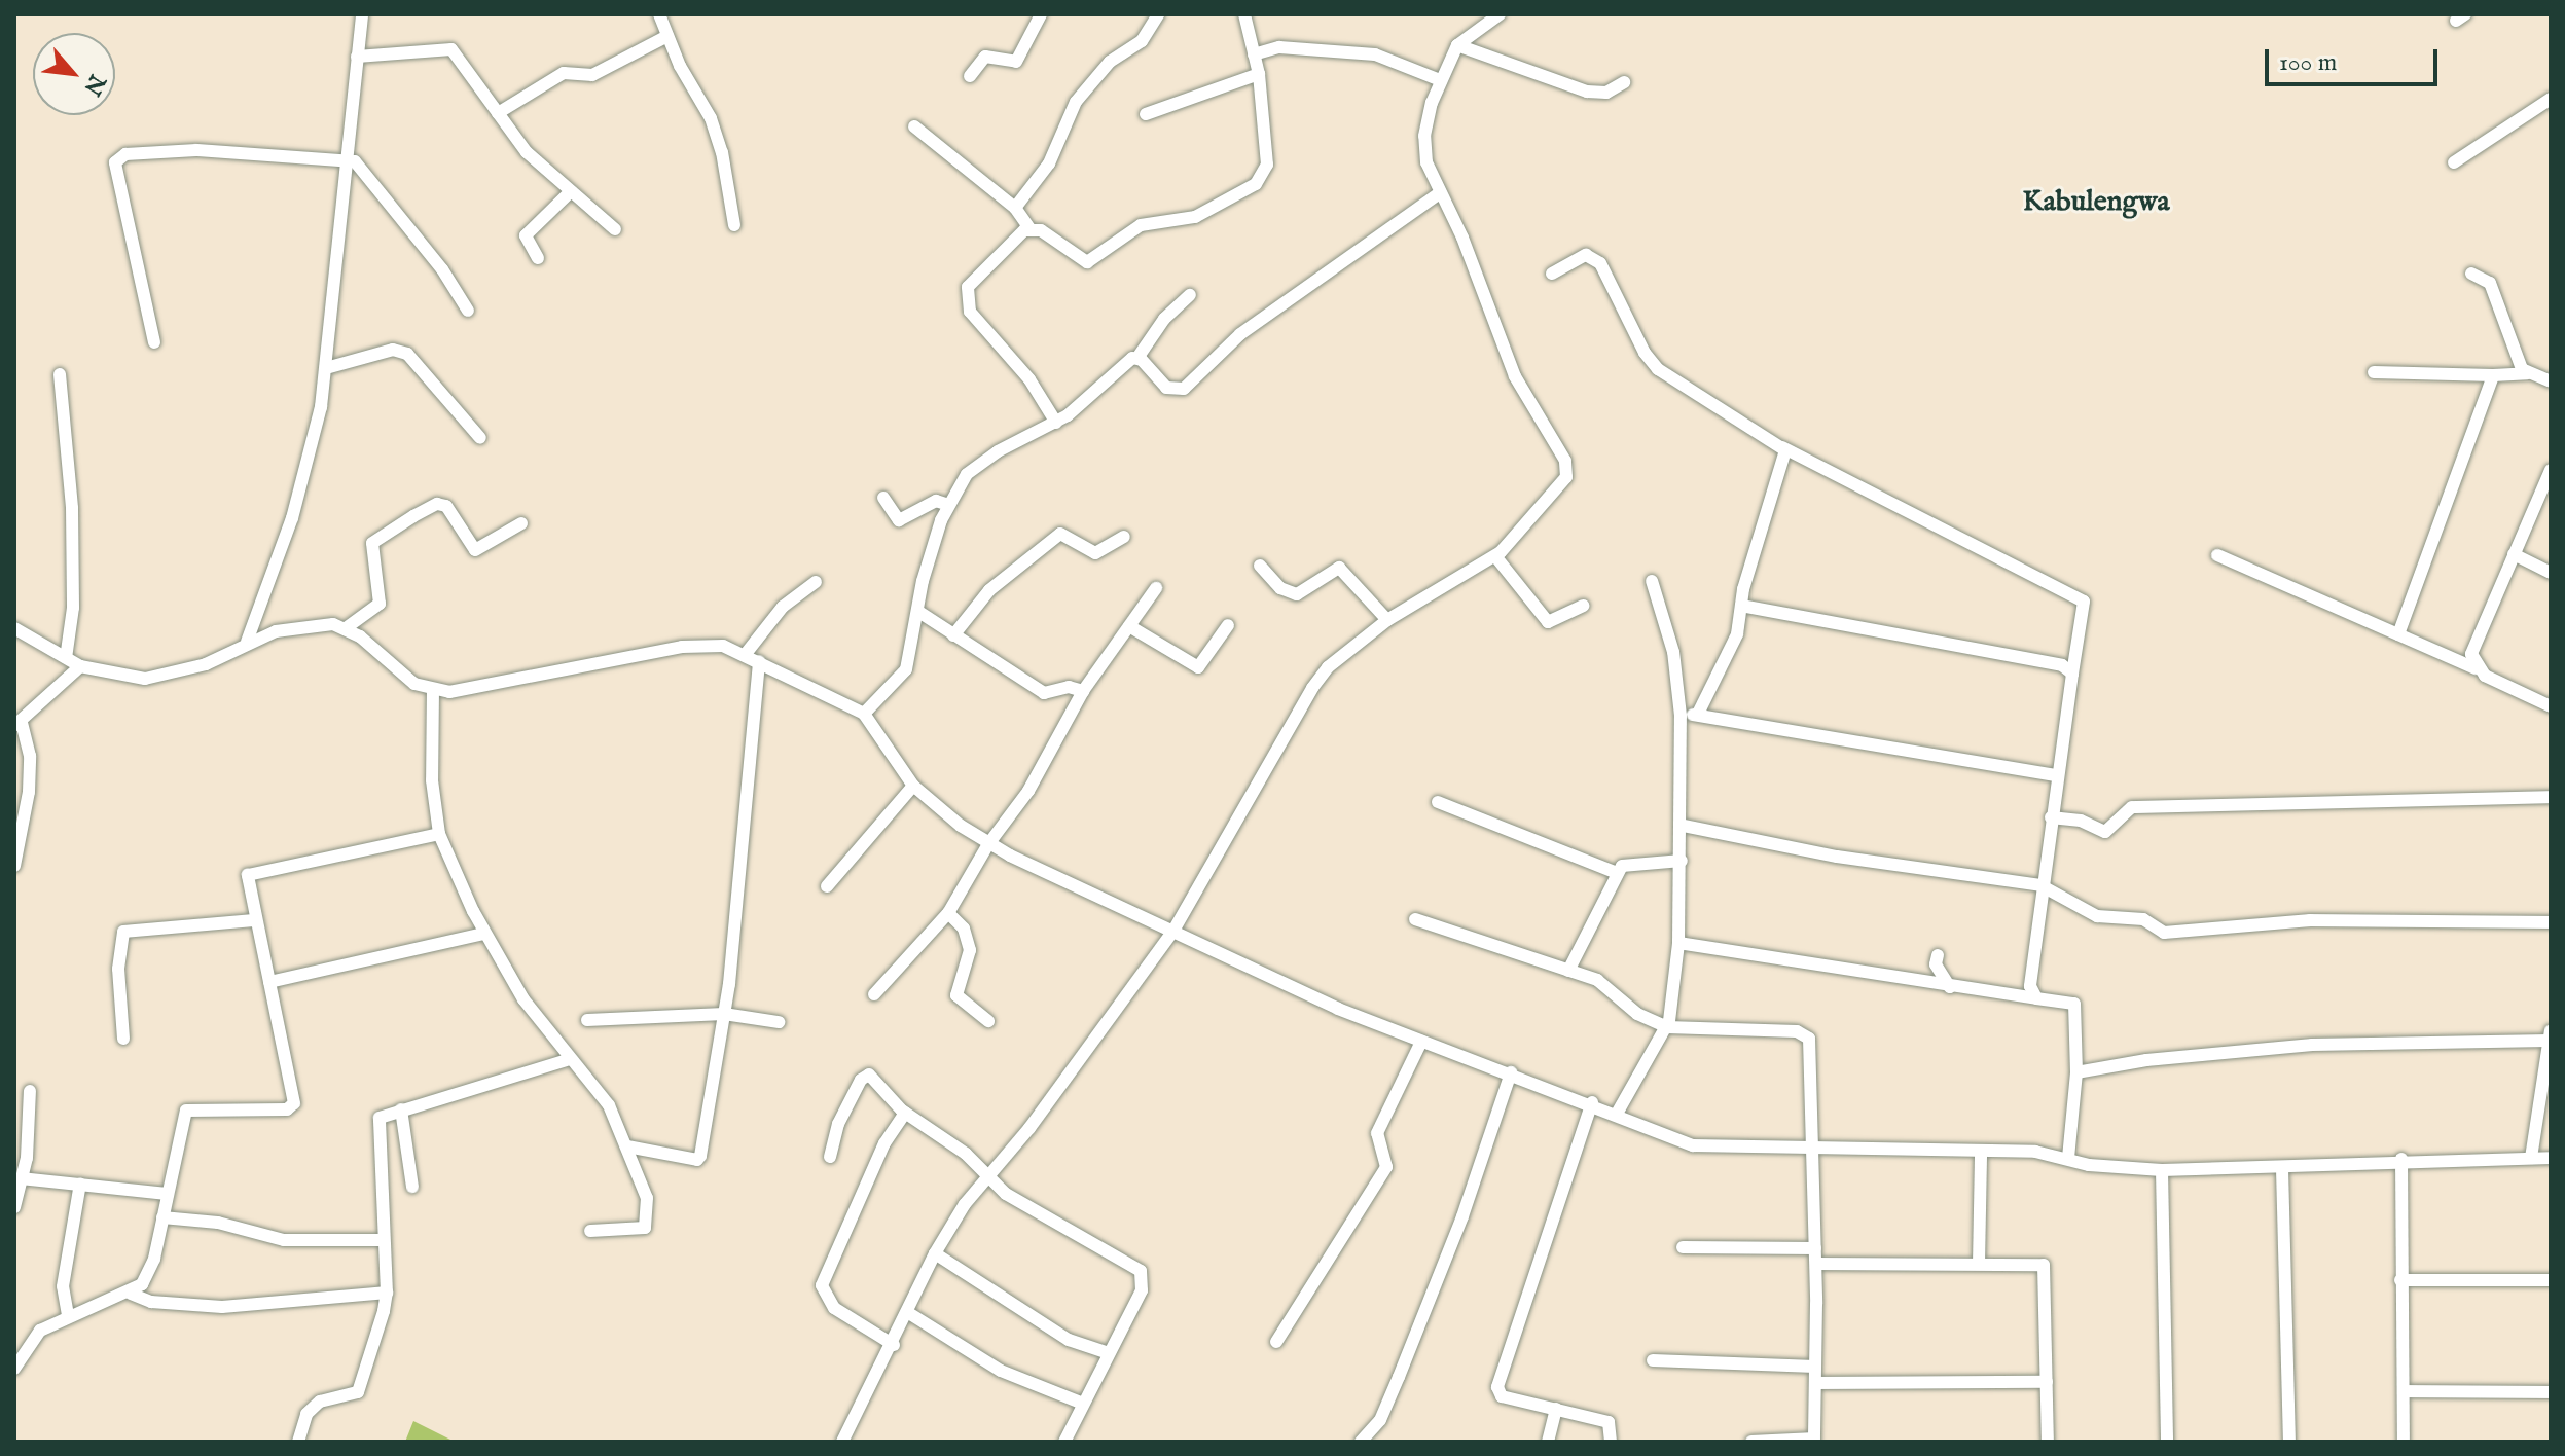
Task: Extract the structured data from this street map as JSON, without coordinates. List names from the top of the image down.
{
  "districts": ["Kabulengwa"],
  "scale_bar": "100 m",
  "north": "bottom right"
}
